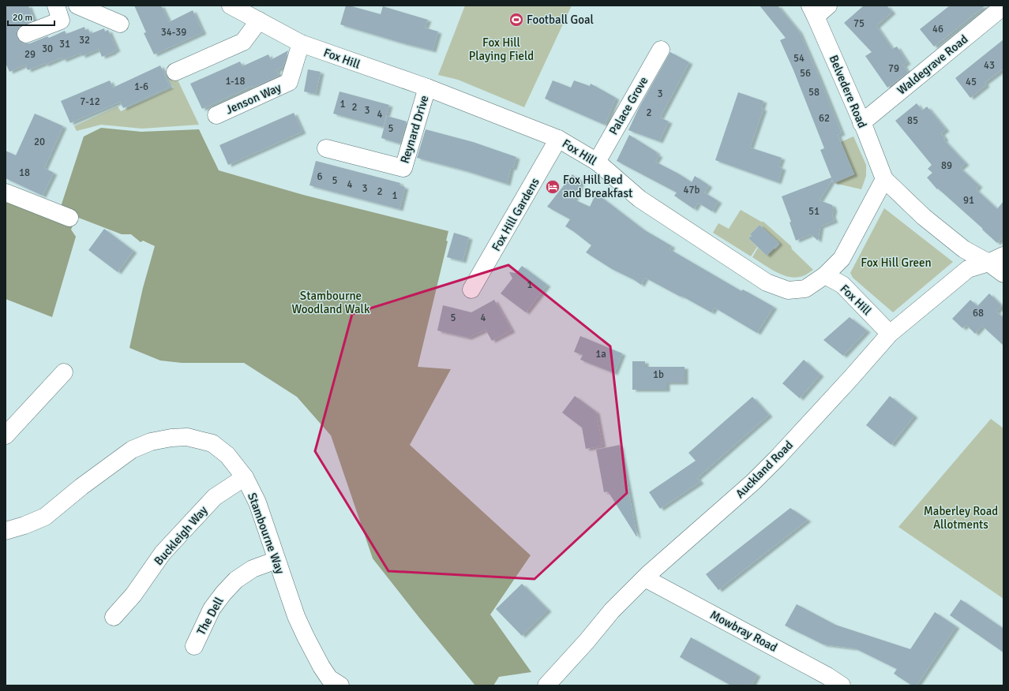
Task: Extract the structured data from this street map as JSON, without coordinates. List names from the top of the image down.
{
  "streets": {
    "street": [
      "Fox Hill",
      "Waldegrave Road",
      "Belvedere Road",
      "Jenson Way",
      "Palace Grove",
      "Reynard Drive",
      "Fox Hill Gardens",
      "Auckland Road",
      "Stambourne Way",
      "Buckleigh Way",
      "The Dell",
      "Mowbray Road"
    ]
  },
  "crossings": [
    ["Fox Hill", "Jenson Way"],
    ["Fox Hill", "Palace Grove"],
    ["Fox Hill", "Reynard Drive"],
    ["Fox Hill", "Fox Hill Gardens"],
    ["Fox Hill", "Auckland Road"],
    ["Waldegrave Road", "Belvedere Road"],
    ["Belvedere Road", "Auckland Road"],
    ["Auckland Road", "Mowbray Road"],
    ["Stambourne Way", "Buckleigh Way"],
    ["Stambourne Way", "The Dell"]
  ],
  "parks": [
    "Fox Hill Playing Field",
    "Fox Hill Green",
    "Stambourne Woodland Walk",
    "Maberley Road Allotments"
  ],
  "places": {
    "sports": ["Football Goal"],
    "hotel": ["Fox Hill Bed and Breakfast"]
  },
  "house_numbers": [
    "75",
    "46",
    "34-39",
    "32",
    "31",
    "30",
    "29",
    "54",
    "43",
    "79",
    "56",
    "1-18",
    "45",
    "1-6",
    "58",
    "3",
    "7-12",
    "1",
    "2",
    "3",
    "2",
    "4",
    "62",
    "85",
    "5",
    "20",
    "89",
    "18",
    "6",
    "5",
    "4",
    "3",
    "47b",
    "2",
    "1",
    "91",
    "51",
    "1",
    "68",
    "5",
    "4",
    "1a",
    "1b"
  ],
  "scale_bar": "20 m"
}
